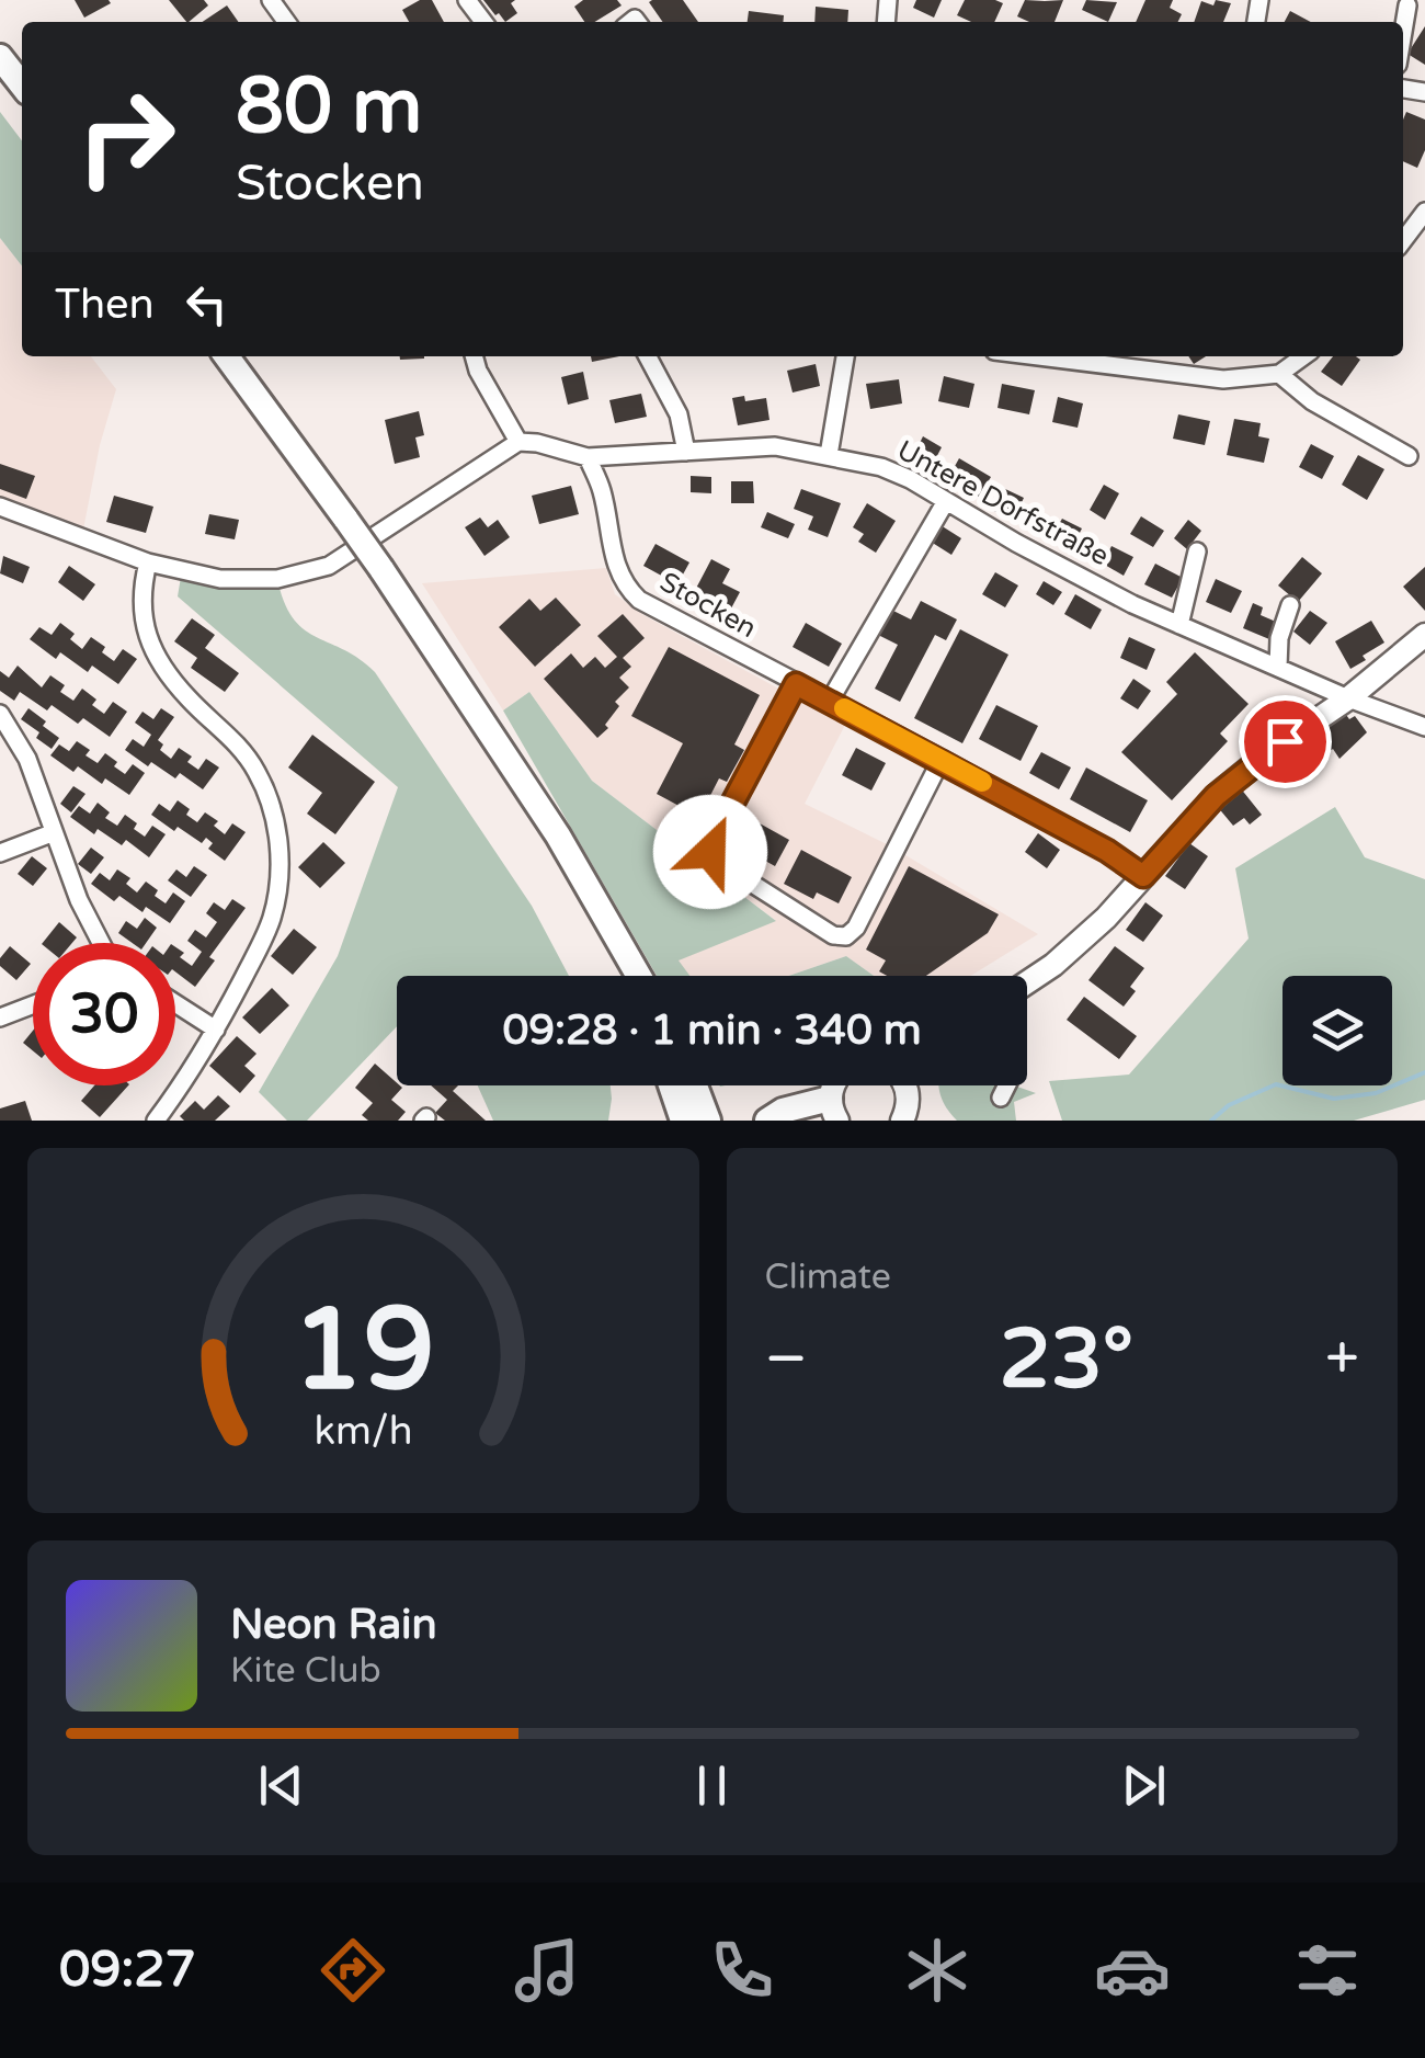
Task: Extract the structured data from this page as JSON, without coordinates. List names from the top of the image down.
{
  "streets": {
    "street": ["Untere Dorfstraße", "Stocken"]
  },
  "crossings": [
    ["Untere Dorfstraße", "Stocken"]
  ],
  "page": {
    "turn": ["80 m", "Stocken"],
    "then": "Then",
    "limit": "30",
    "trip": "09:28 · 1 min · 340 m",
    "tile": "Climate",
    "heat": ["−", "23°", "+"],
    "song": ["Neon Rain", "Kite Club"],
    "tabs": "09:27",
    "gauge": ["19", "km/h"]
  }
}
